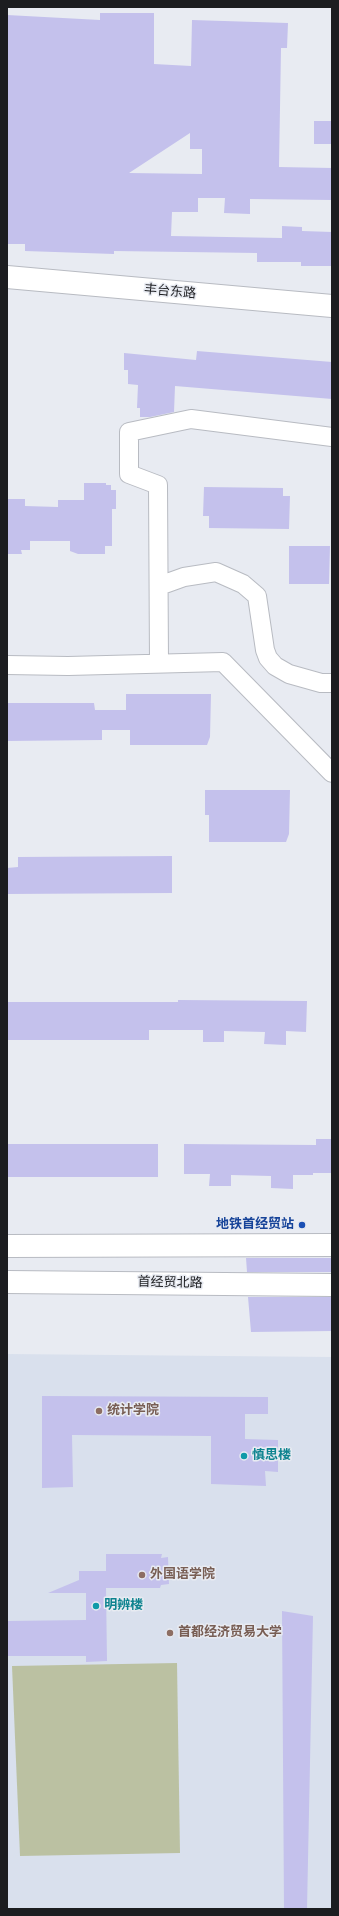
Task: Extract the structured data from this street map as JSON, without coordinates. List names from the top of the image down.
{
  "streets": {
    "street": ["丰台东路", "首经贸北路"]
  },
  "places": [
    "地铁首经贸站",
    "统计学院",
    "慎思楼",
    "外国语学院",
    "明辨楼",
    "首都经济贸易大学"
  ]
}
